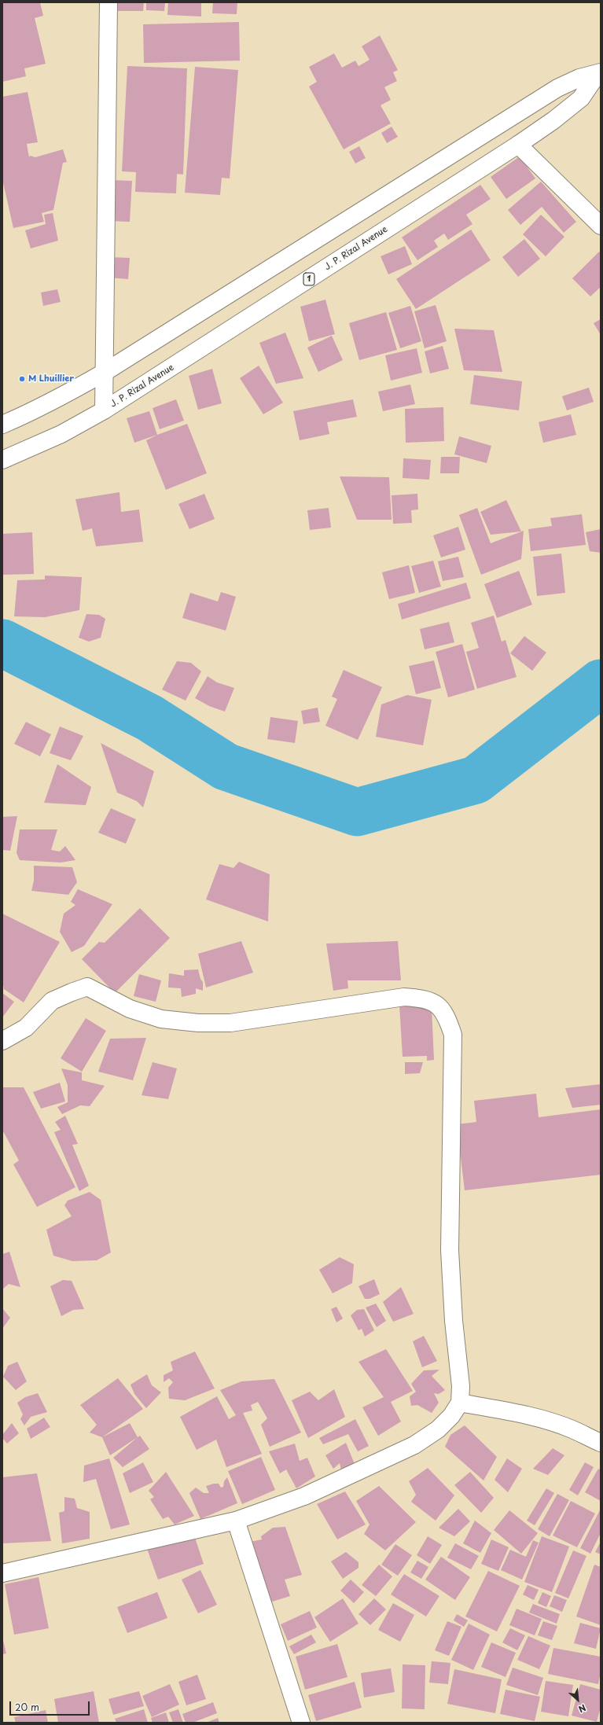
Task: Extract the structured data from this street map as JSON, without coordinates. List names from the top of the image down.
{
  "streets": {
    "street": ["J. P. Rizal Avenue", "1"]
  },
  "places": ["M Lhuillier"],
  "scale_bar": "20 m",
  "north": "bottom right"
}
